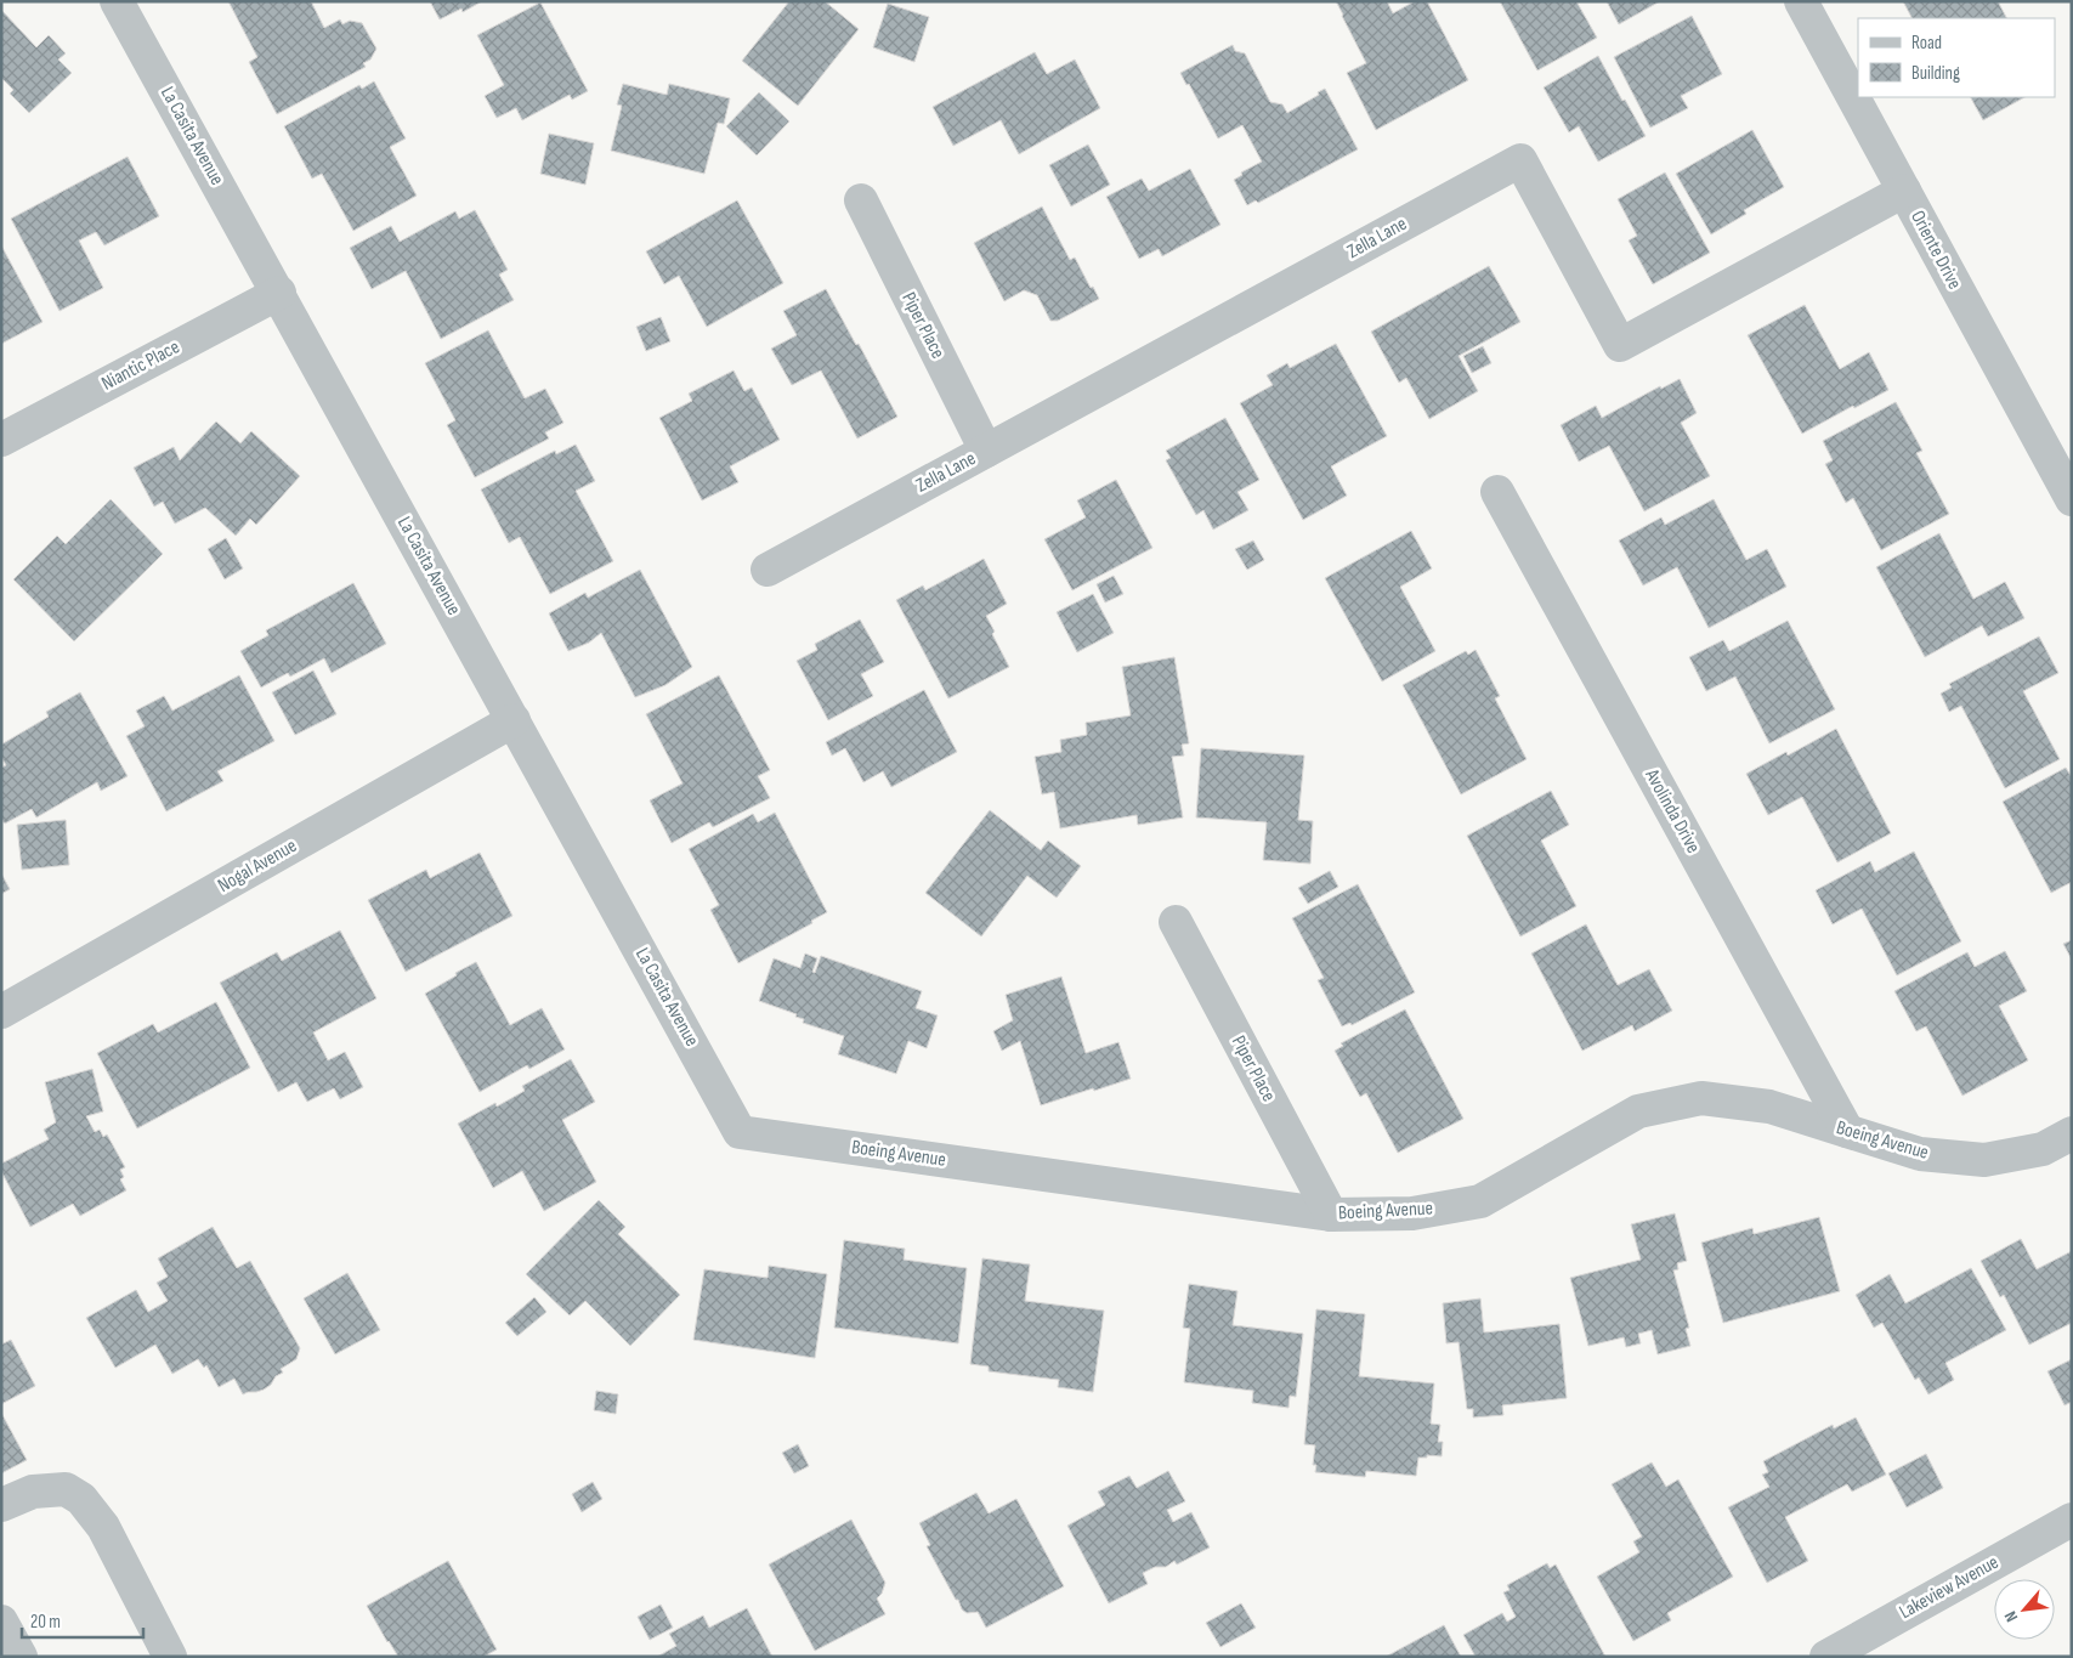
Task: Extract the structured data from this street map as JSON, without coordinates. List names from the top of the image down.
{
  "streets": {
    "street": [
      "La Casita Avenue",
      "Zella Lane",
      "Oriente Drive",
      "Piper Place",
      "Niantic Place",
      "Avolinda Drive",
      "Nogal Avenue",
      "Boeing Avenue",
      "Lakeview Avenue"
    ]
  },
  "crossings": [
    ["La Casita Avenue", "Niantic Place"],
    ["La Casita Avenue", "Nogal Avenue"],
    ["La Casita Avenue", "Boeing Avenue"],
    ["Zella Lane", "Oriente Drive"],
    ["Zella Lane", "Piper Place"],
    ["Piper Place", "Boeing Avenue"],
    ["Avolinda Drive", "Boeing Avenue"]
  ],
  "legend": ["Road", "Building"],
  "scale_bar": "20 m",
  "north": "bottom left"
}
